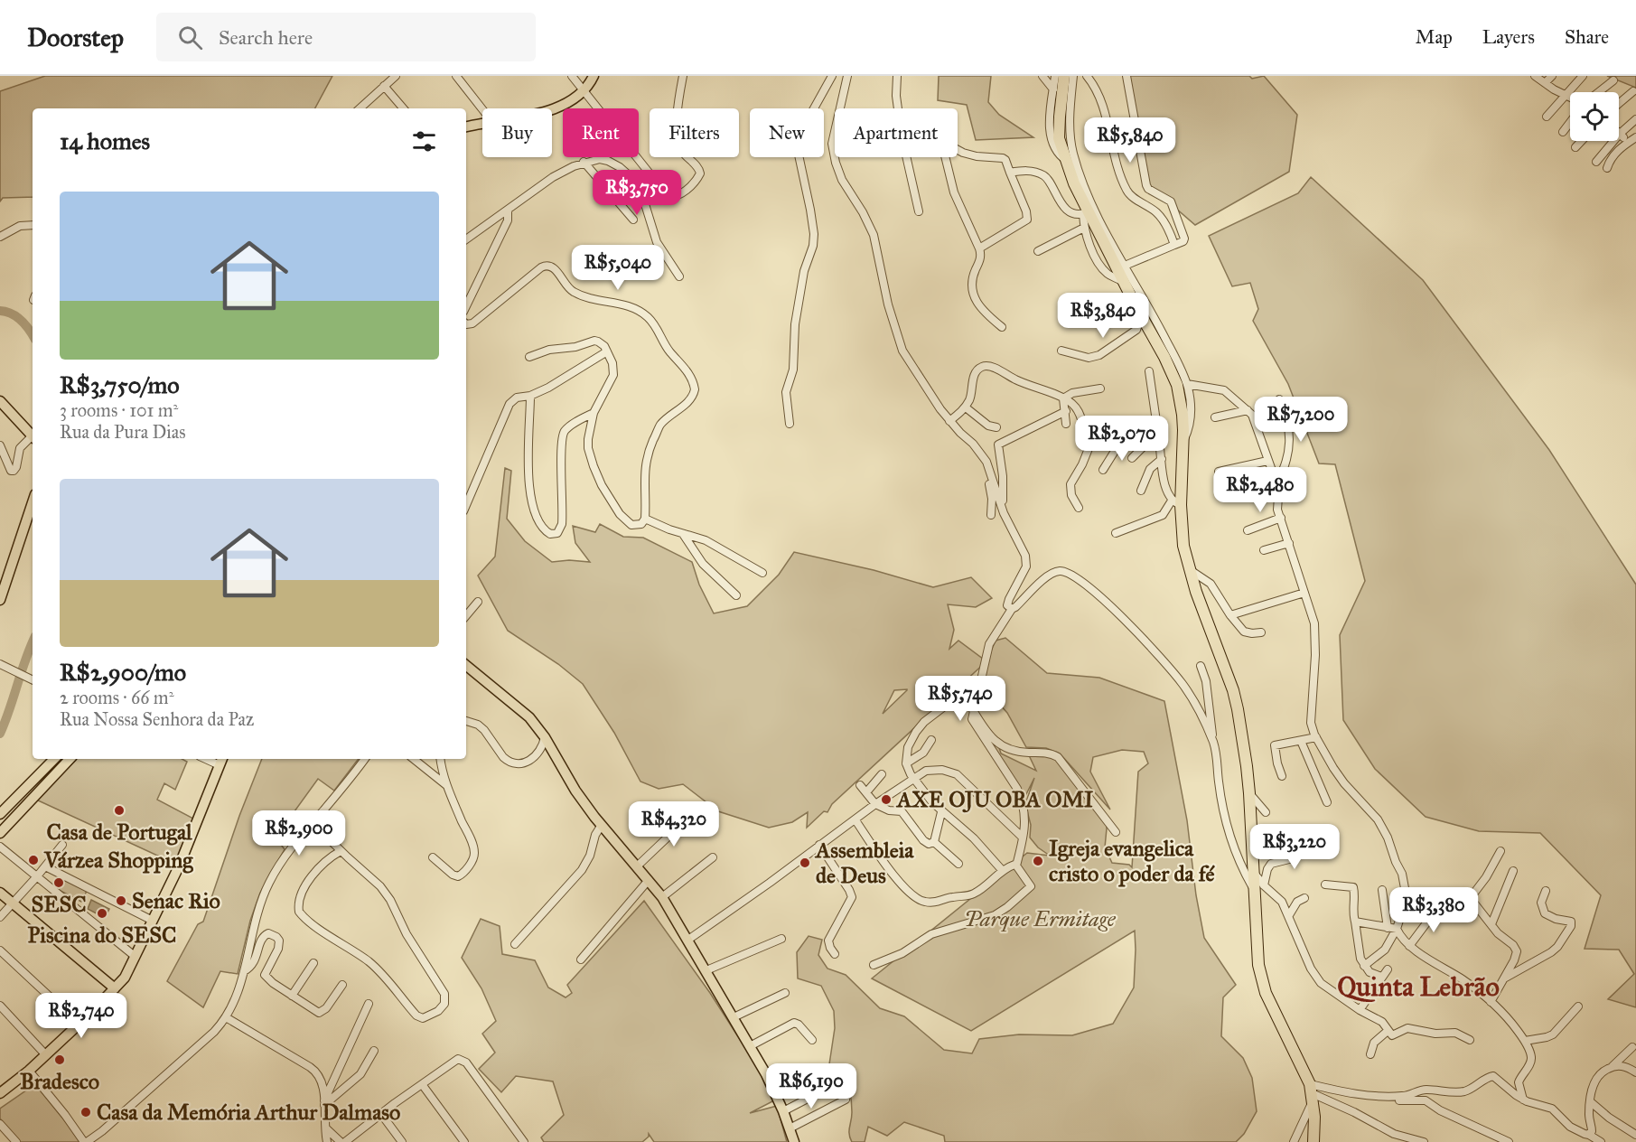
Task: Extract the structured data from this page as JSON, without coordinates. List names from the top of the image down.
{
  "districts": ["Quinta Lebrão"],
  "parks": ["Parque Ermitage"],
  "places": [
    "AXE OJU OBA OMI",
    "Casa de Portugal",
    "Várzea Shopping",
    "Igreja evangelica cristo o poder da fé",
    "Assembleia de Deus",
    "SESC",
    "Senac Rio",
    "Piscina do SESC",
    "Bradesco",
    "Casa da Memória Arthur Dalmaso"
  ],
  "page": {
    "header": "Doorstep",
    "search": "Search here",
    "nav": ["Map", "Layers", "Share"],
    "chip": [
      "Buy",
      "Rent",
      "Filters",
      "New",
      "Apartment"
    ],
    "heading": "14 homes",
    "price": [
      "R$5,840",
      "R$3,750",
      "R$5,040",
      "R$3,840",
      "R$7,200",
      "R$2,070",
      "R$2,480",
      "R$5,740",
      "R$4,320",
      "R$2,900",
      "R$3,220",
      "R$3,380",
      "R$2,740",
      "R$6,190"
    ],
    "list": [
      {
        "name": "R$3,750/mo",
        "note": "3 rooms · 101 m² · Rua da Pura Dias"
      },
      {
        "name": "R$2,900/mo",
        "note": "2 rooms · 66 m² · Rua Nossa Senhora da Paz"
      }
    ]
  }
}
